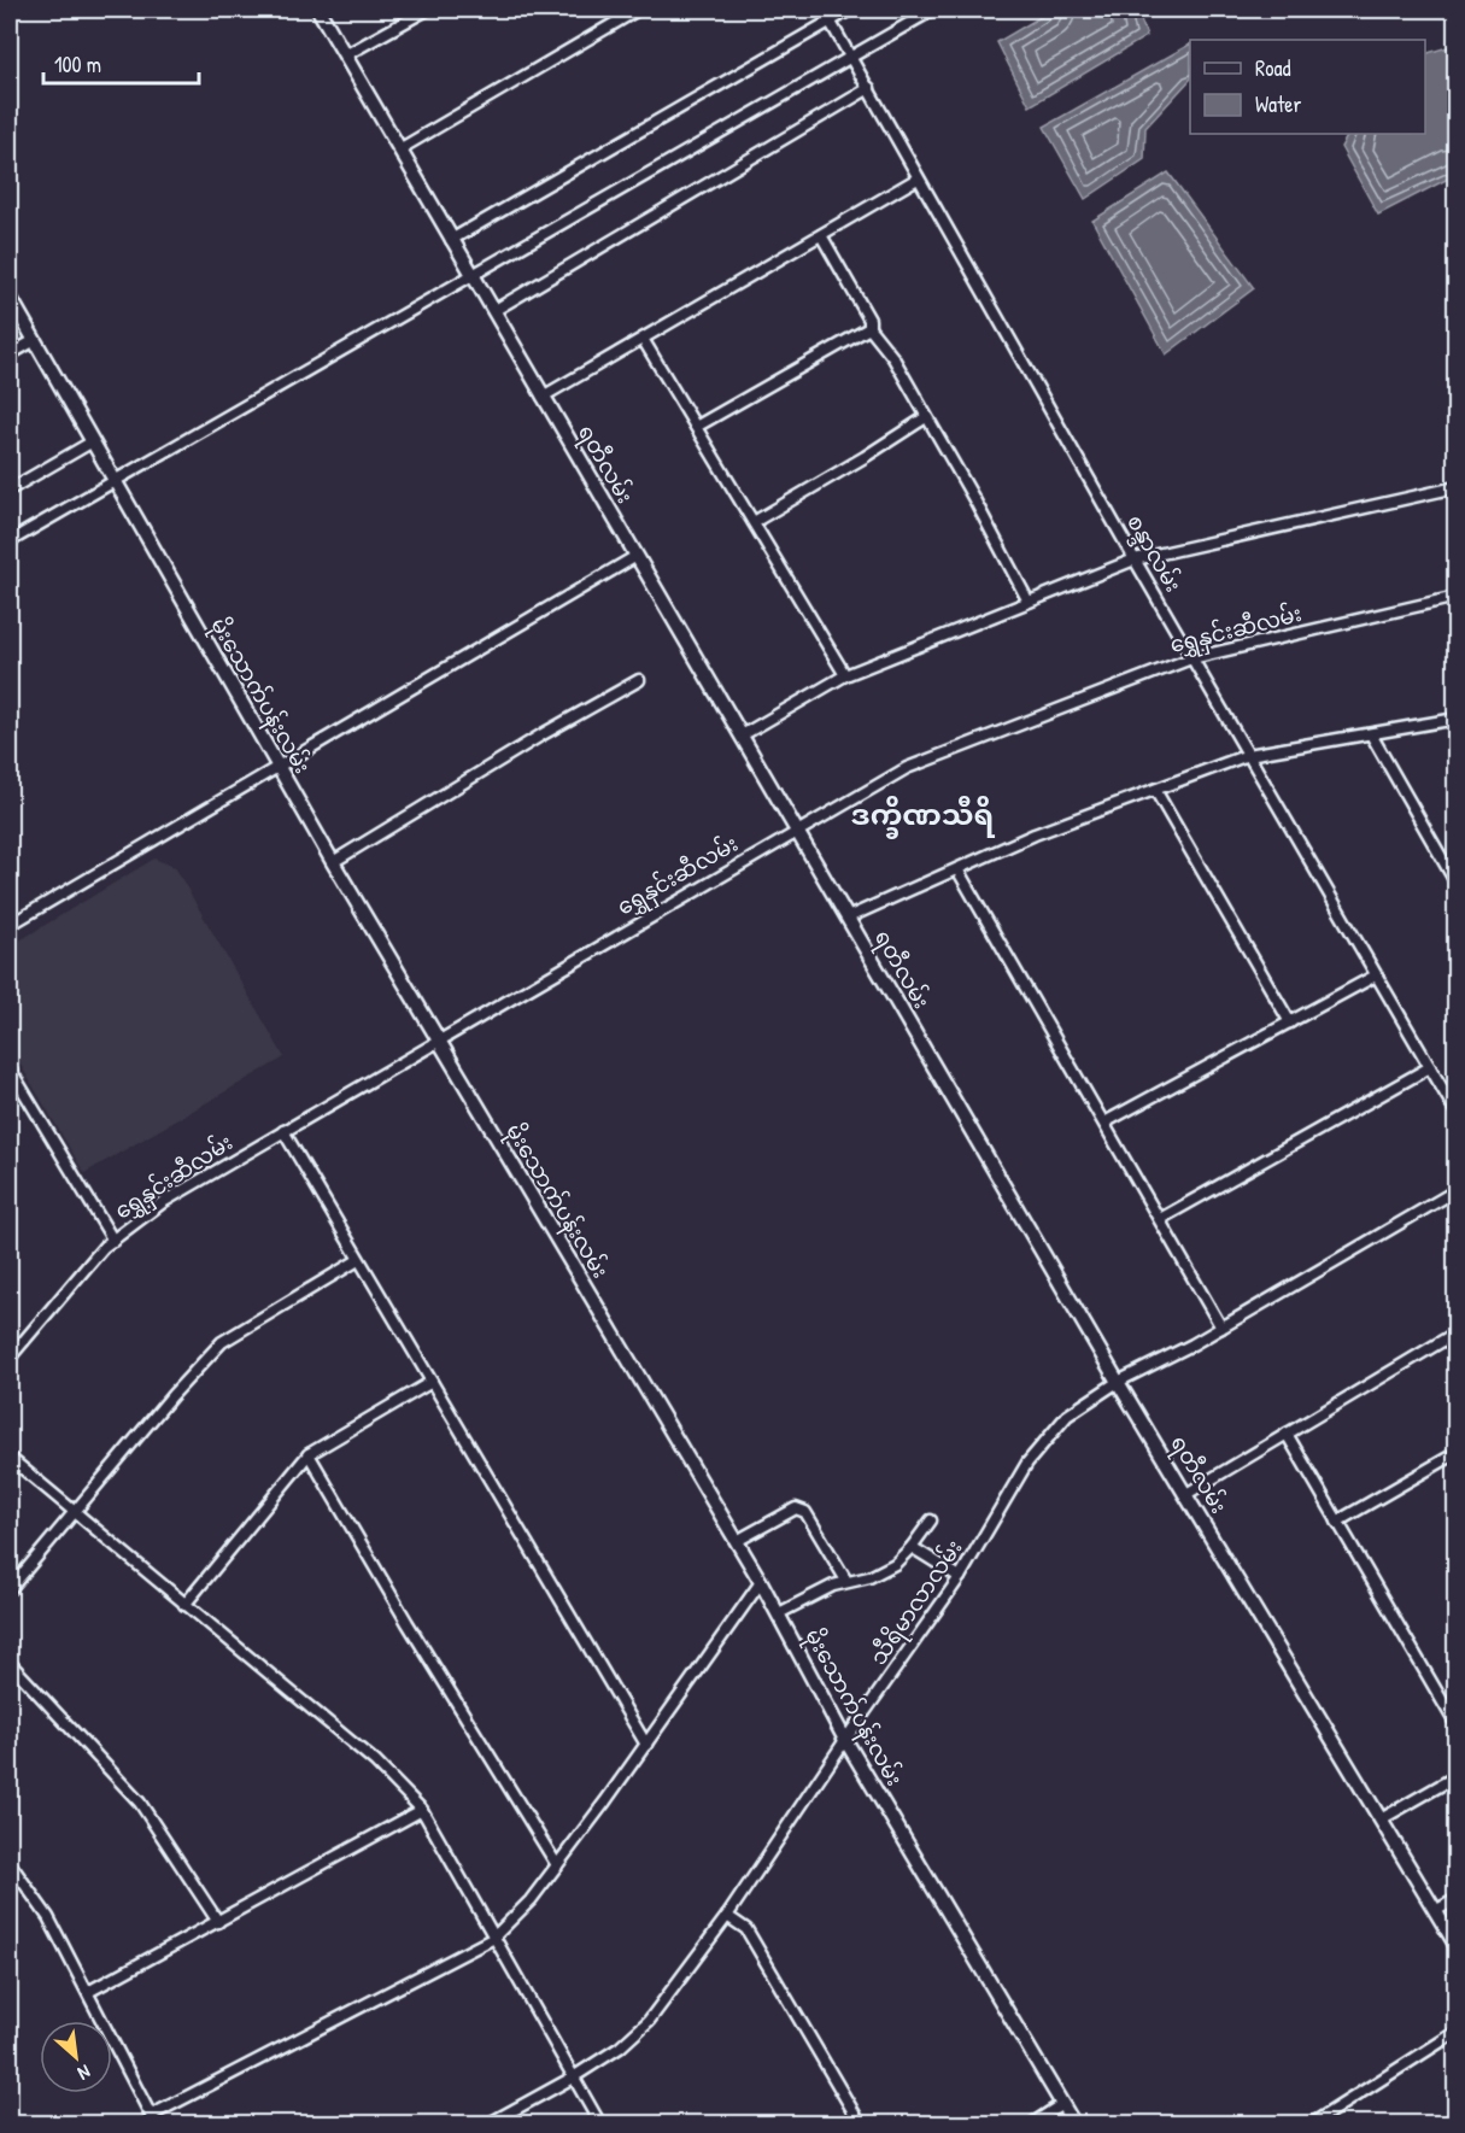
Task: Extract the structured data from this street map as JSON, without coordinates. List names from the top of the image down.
{
  "streets": {
    "street": [
      "ရတီလမ်း",
      "စန္ဒာလမ်း",
      "ရွှေနှင်းဆီလမ်း",
      "မိုးသောက်ပန်းလမ်း",
      "သီရိမာလာလမ်း"
    ]
  },
  "crossings": [
    ["ရတီလမ်း", "ရွှေနှင်းဆီလမ်း"],
    ["ရတီလမ်း", "သီရိမာလာလမ်း"],
    ["စန္ဒာလမ်း", "ရွှေနှင်းဆီလမ်း"],
    ["ရွှေနှင်းဆီလမ်း", "မိုးသောက်ပန်းလမ်း"],
    ["မိုးသောက်ပန်းလမ်း", "သီရိမာလာလမ်း"]
  ],
  "districts": ["ဒက္ခိဏသီရိ"],
  "legend": ["Road", "Water"],
  "scale_bar": "100 m",
  "north": "bottom right"
}
